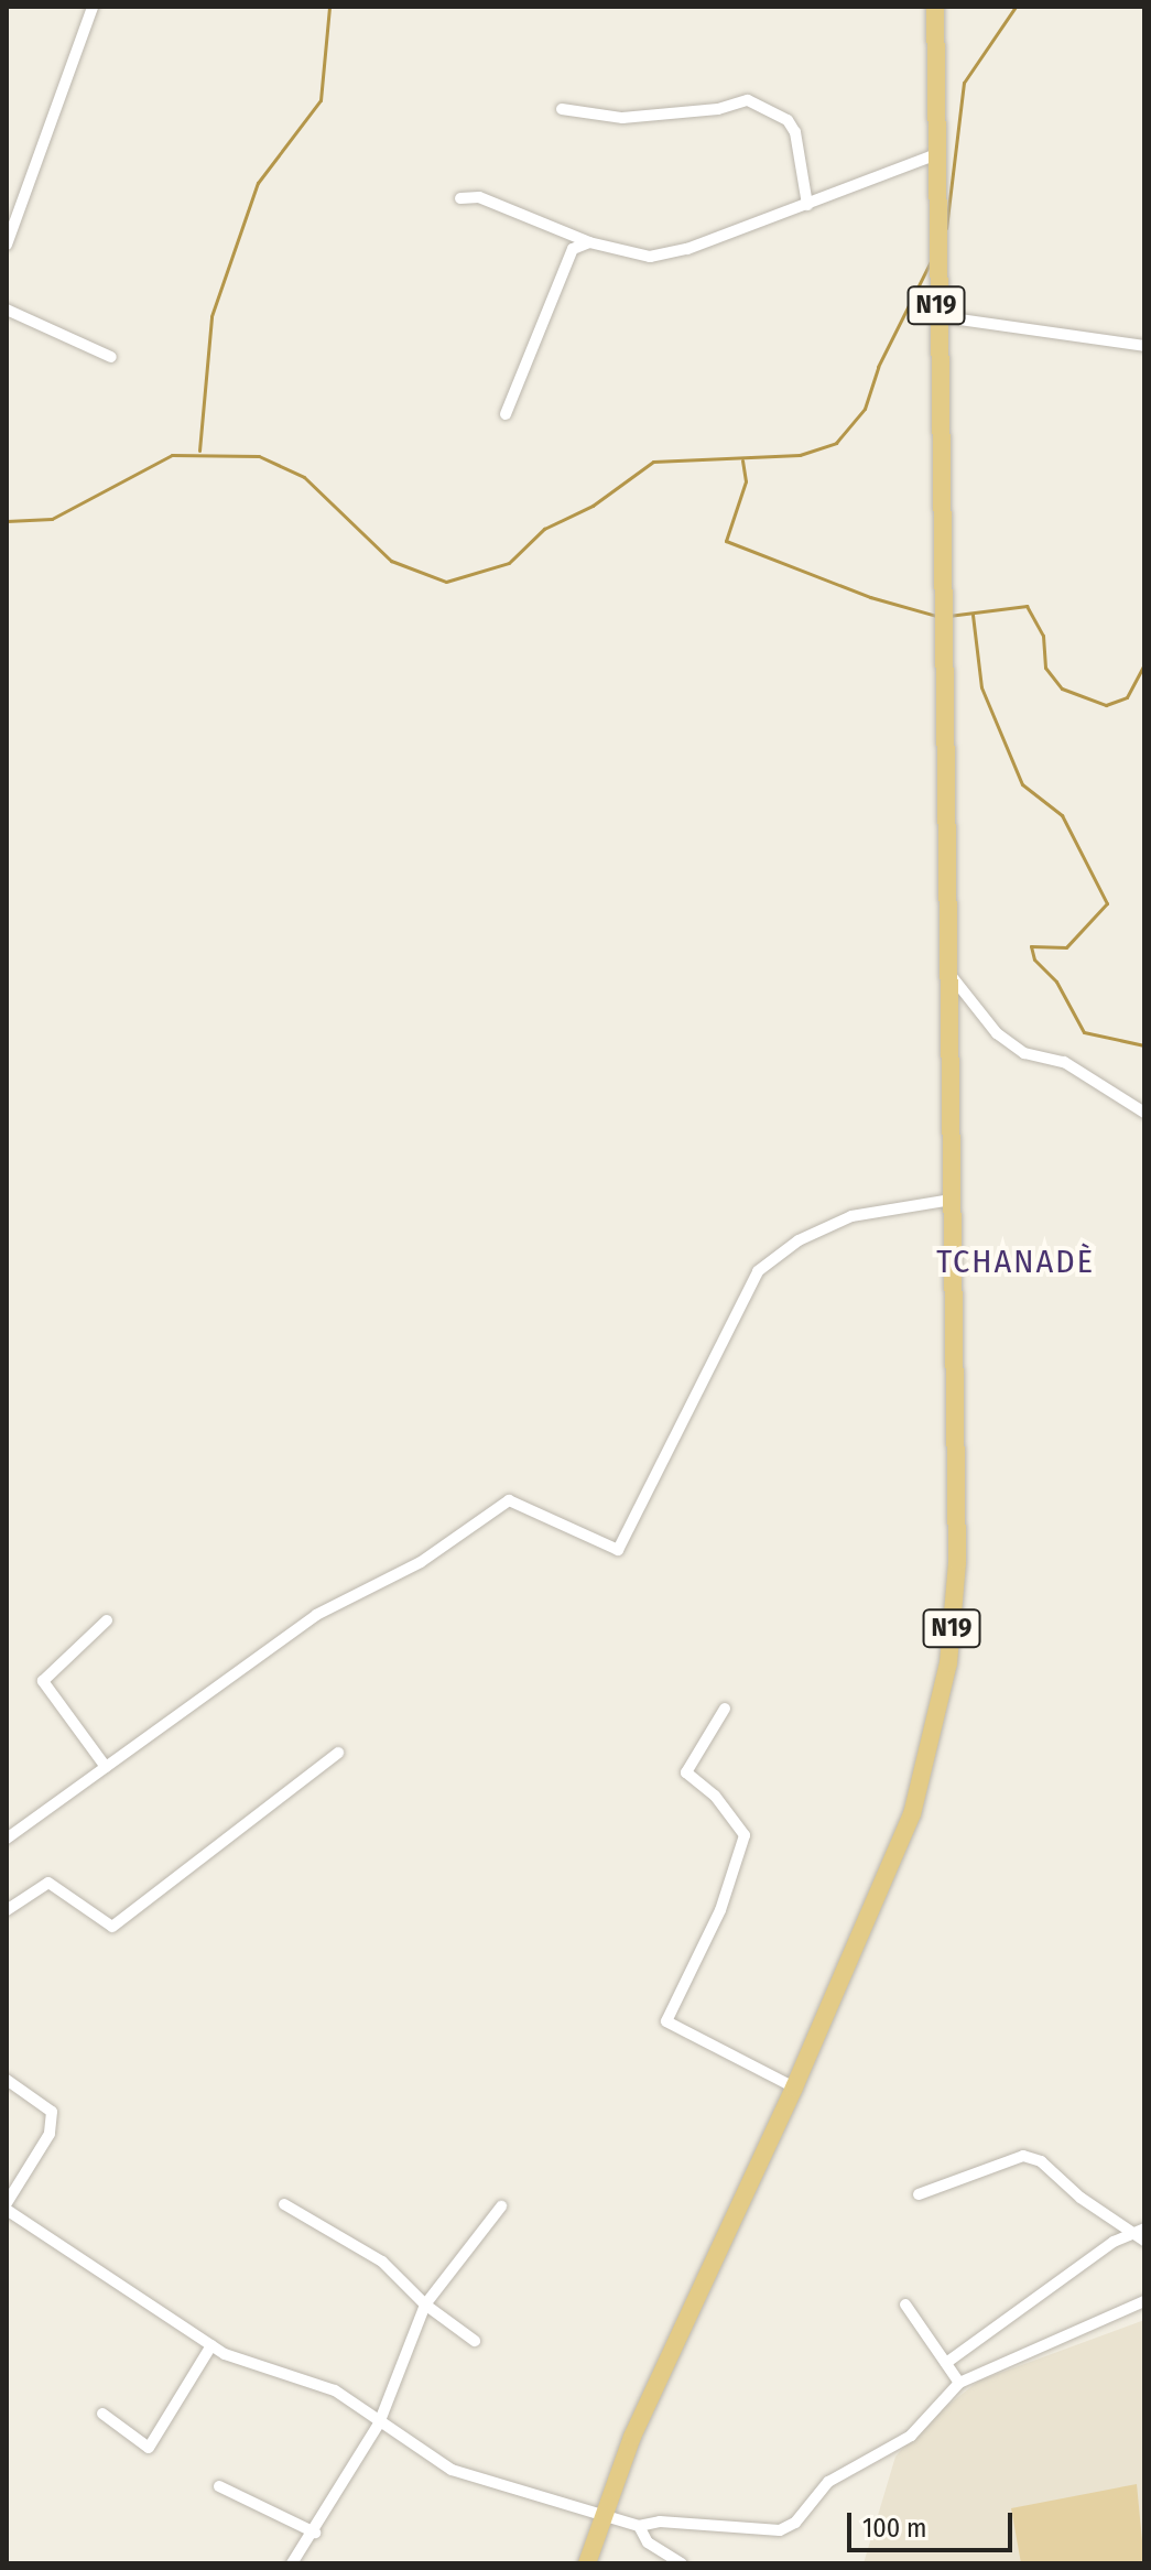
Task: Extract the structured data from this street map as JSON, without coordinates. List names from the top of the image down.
{
  "streets": {
    "main road": ["N19"]
  },
  "districts": ["TCHANADÈ"],
  "scale_bar": "100 m"
}
